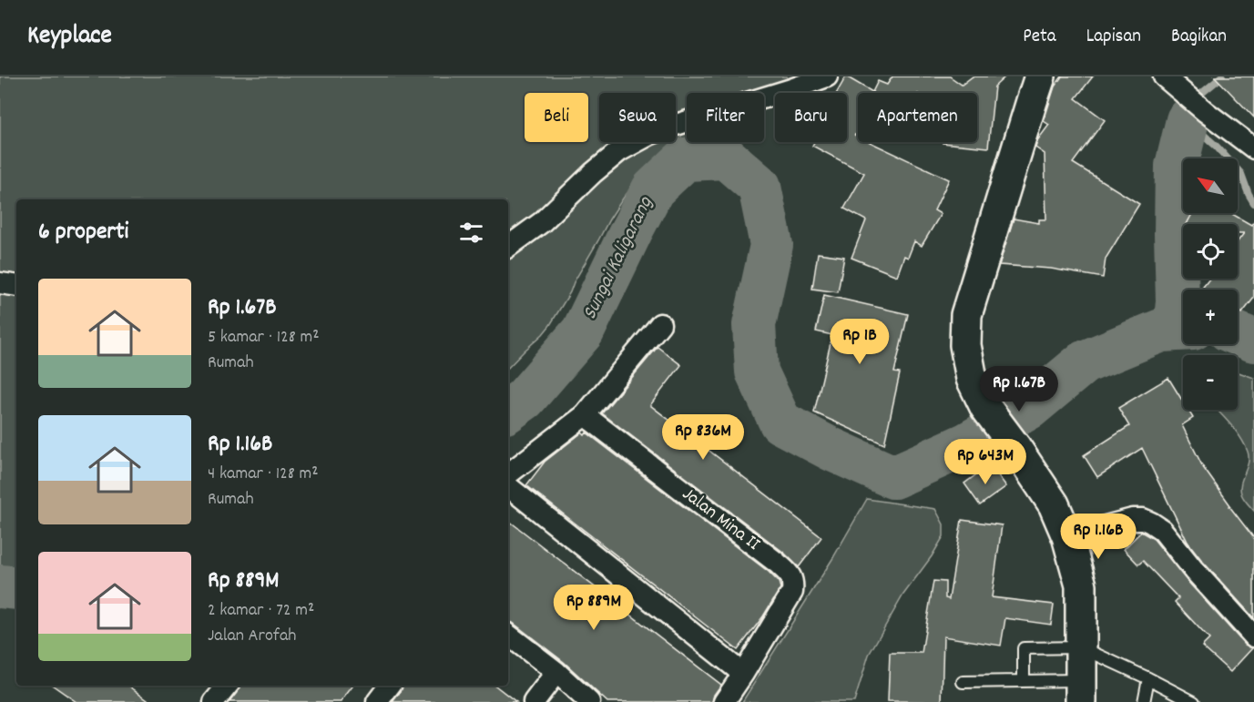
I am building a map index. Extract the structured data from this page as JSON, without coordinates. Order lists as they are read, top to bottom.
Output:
{
  "streets": {
    "street": ["Jalan Mina II"]
  },
  "water": ["Sungai Kaligarang"],
  "north": "top left",
  "page": {
    "header": "Keyplace",
    "nav": ["Peta", "Lapisan", "Bagikan"],
    "chip": [
      "Beli",
      "Sewa",
      "Filter",
      "Baru",
      "Apartemen"
    ],
    "map_buttons": ["+", "−"],
    "heading": "6 properti",
    "list": [
      {
        "name": "Rp 1.67B",
        "note": "5 kamar · 128 m² · Rumah"
      },
      {
        "name": "Rp 1.16B",
        "note": "4 kamar · 128 m² · Rumah"
      },
      {
        "name": "Rp 889M",
        "note": "2 kamar · 72 m² · Jalan Arofah"
      }
    ],
    "price": [
      "Rp 1B",
      "Rp 1.67B",
      "Rp 836M",
      "Rp 643M",
      "Rp 1.16B",
      "Rp 889M"
    ]
  }
}
